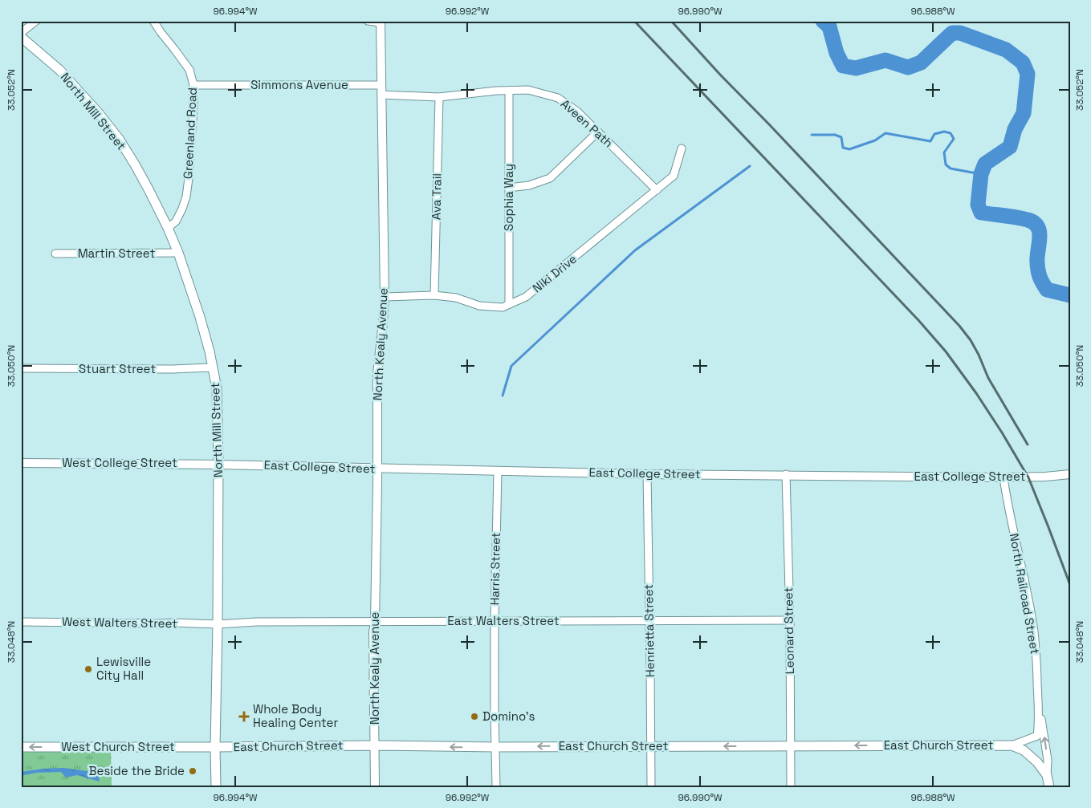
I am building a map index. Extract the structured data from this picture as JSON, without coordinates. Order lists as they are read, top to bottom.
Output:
{
  "streets": {
    "main road": [
      "North Mill Street",
      "North Railroad Street",
      "East Church Street",
      "West Church Street"
    ],
    "street": [
      "Simmons Avenue",
      "Aveen Path",
      "Greenland Road",
      "Ava Trail",
      "Sophia Way",
      "Martin Street",
      "Niki Drive",
      "North Kealy Avenue",
      "Stuart Street",
      "West College Street",
      "East College Street",
      "Harris Street",
      "East Walters Street",
      "West Walters Street",
      "Henrietta Street",
      "Leonard Street"
    ]
  },
  "crossings": [
    ["Simmons Avenue", "Greenland Road"],
    ["Simmons Avenue", "North Kealy Avenue"],
    ["North Mill Street", "Greenland Road"],
    ["North Mill Street", "Martin Street"],
    ["North Mill Street", "Stuart Street"],
    ["North Mill Street", "West College Street"],
    ["North Mill Street", "East College Street"],
    ["North Mill Street", "East Walters Street"],
    ["North Mill Street", "West Walters Street"],
    ["North Mill Street", "East Church Street"],
    ["North Mill Street", "West Church Street"],
    ["Aveen Path", "Ava Trail"],
    ["Aveen Path", "Sophia Way"],
    ["Aveen Path", "Niki Drive"],
    ["Aveen Path", "North Kealy Avenue"],
    ["Ava Trail", "Niki Drive"],
    ["Sophia Way", "Niki Drive"],
    ["Niki Drive", "North Kealy Avenue"],
    ["North Kealy Avenue", "East College Street"],
    ["North Kealy Avenue", "East Walters Street"],
    ["North Kealy Avenue", "East Church Street"],
    ["West College Street", "East College Street"],
    ["East College Street", "Harris Street"],
    ["East College Street", "North Railroad Street"],
    ["East College Street", "Henrietta Street"],
    ["East College Street", "Leonard Street"],
    ["Harris Street", "East Walters Street"],
    ["Harris Street", "East Church Street"],
    ["North Railroad Street", "East Church Street"],
    ["East Walters Street", "West Walters Street"],
    ["East Walters Street", "Henrietta Street"],
    ["East Walters Street", "Leonard Street"],
    ["Henrietta Street", "East Church Street"],
    ["Leonard Street", "East Church Street"],
    ["East Church Street", "West Church Street"]
  ],
  "one_way": ["East Church Street", "West Church Street"],
  "places": {
    "other": ["Lewisville City Hall", "Domino's", "Beside the Bride"],
    "health": ["Whole Body Healing Center"]
  },
  "coordinates": [
    "96.994°W",
    "96.992°W",
    "96.990°W",
    "96.988°W",
    "33.052°N",
    "33.050°N",
    "33.048°N"
  ]
}
